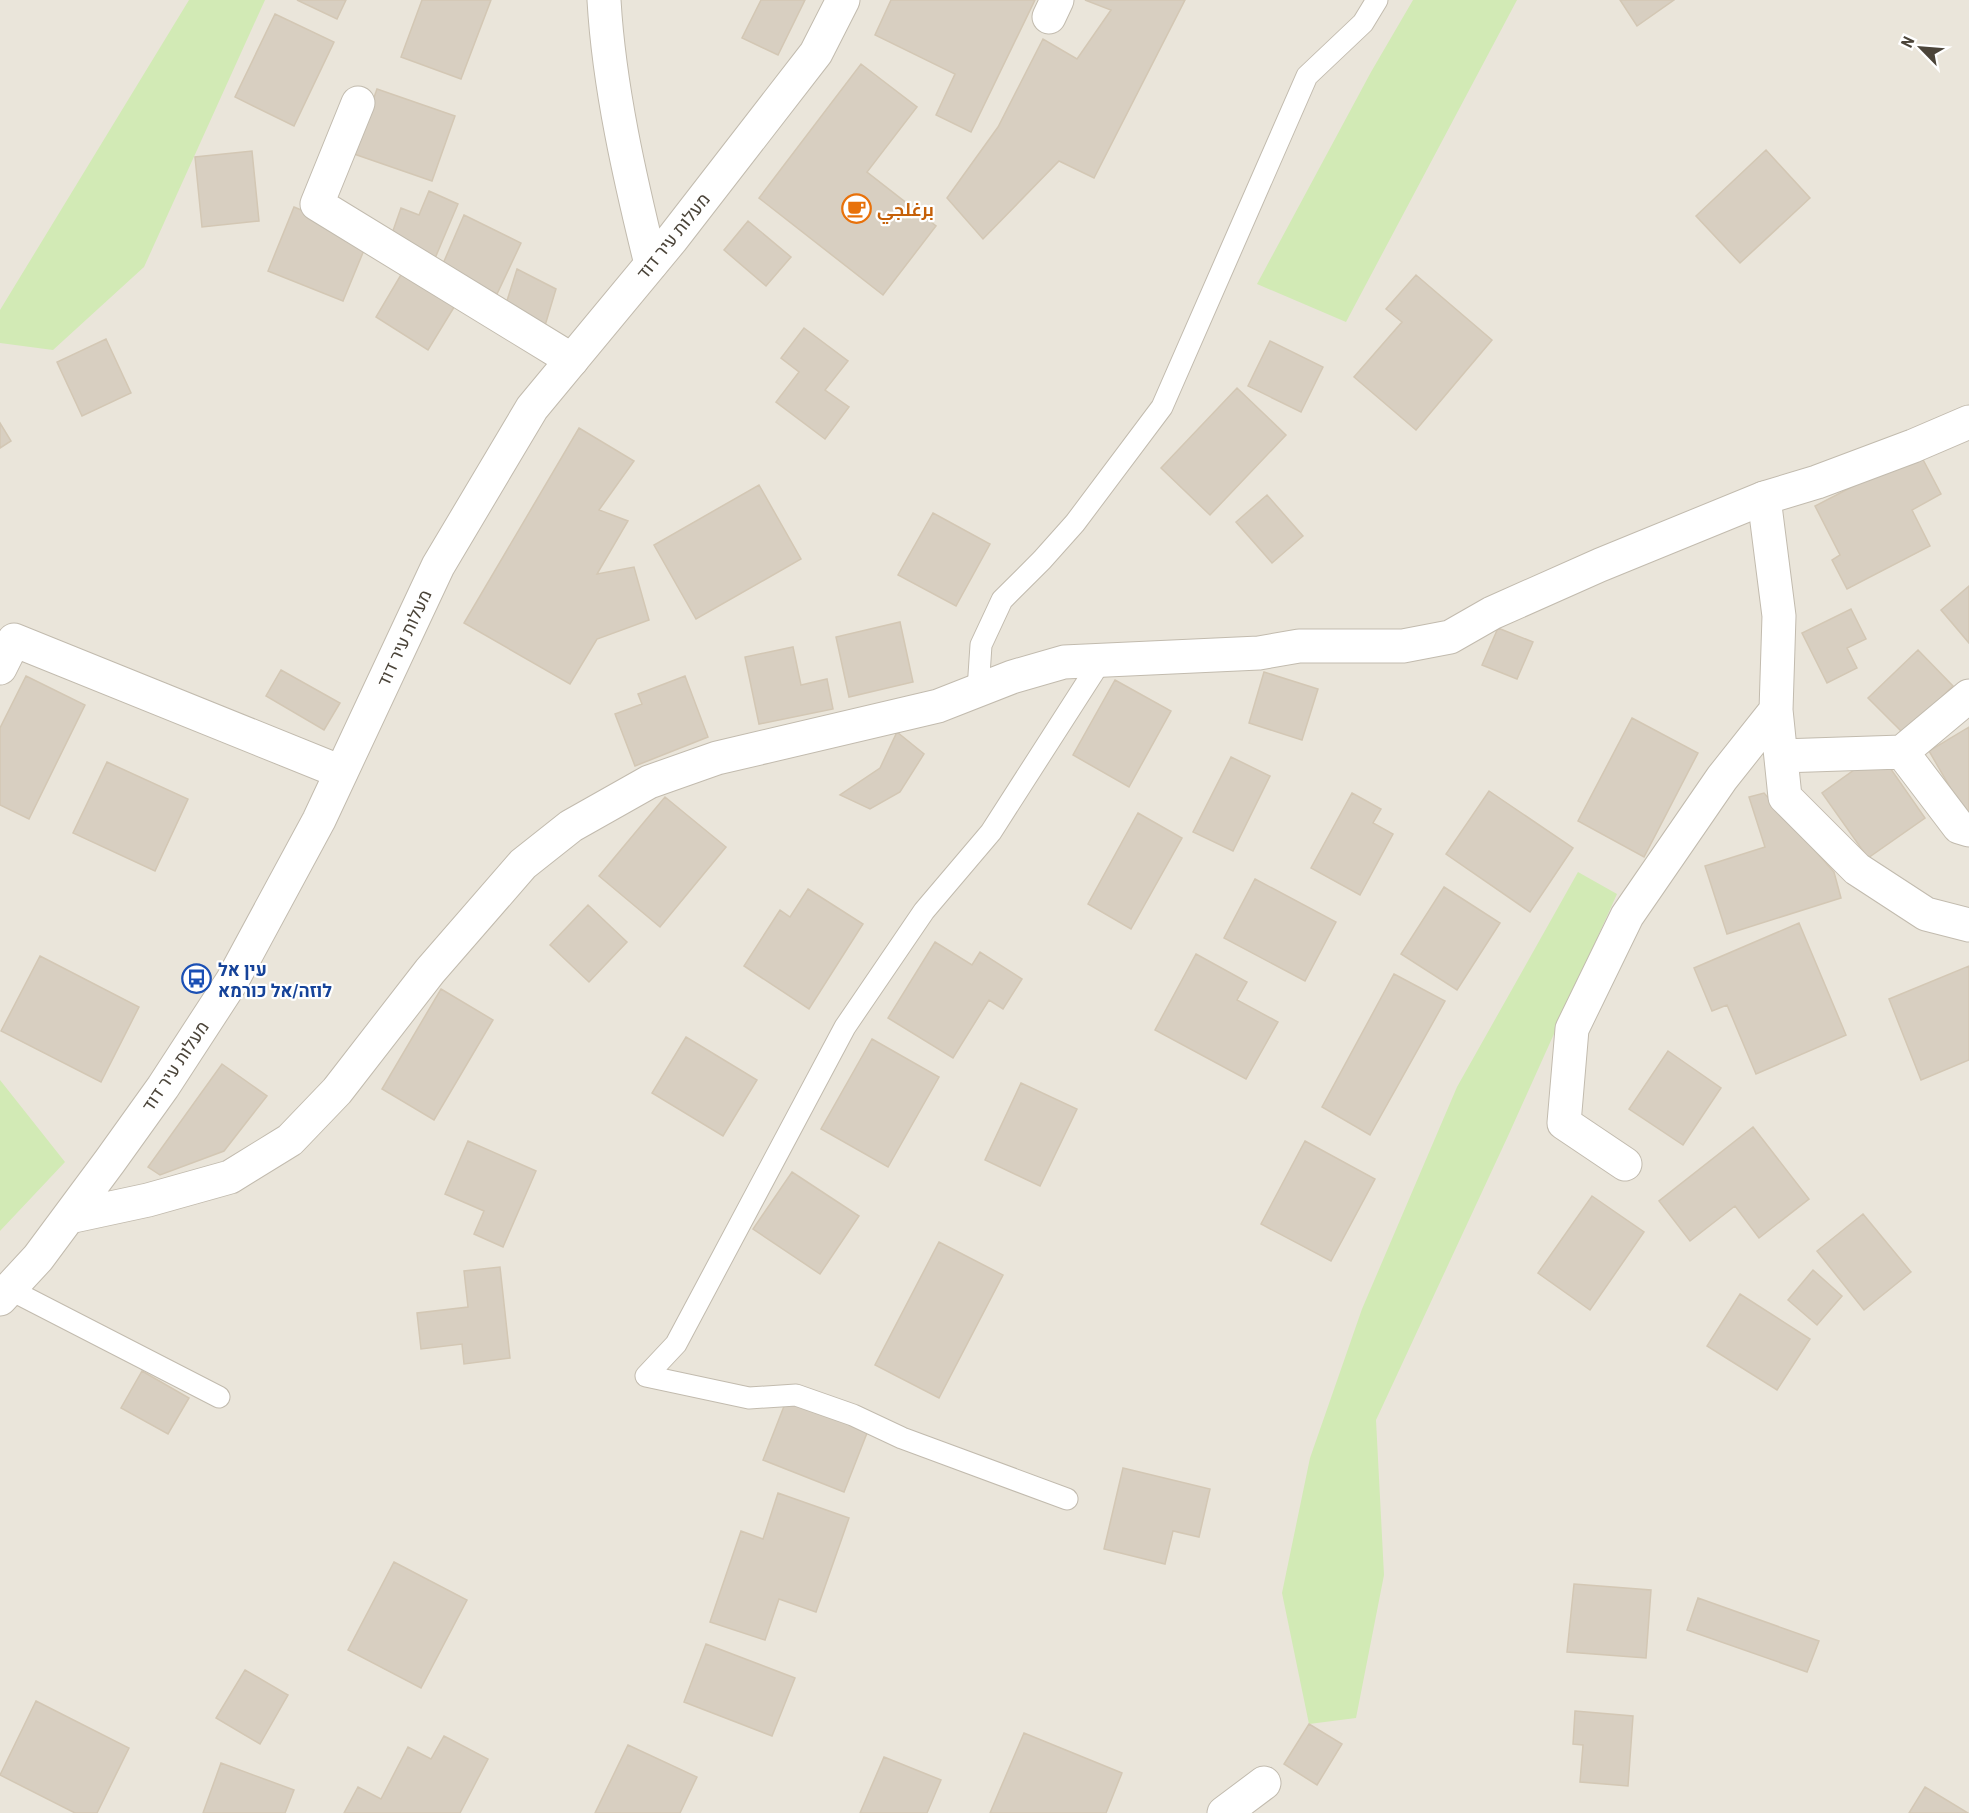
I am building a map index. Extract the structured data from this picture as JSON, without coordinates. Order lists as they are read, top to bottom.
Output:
{
  "streets": {
    "street": ["מעלות עיר דוד"]
  },
  "places": {
    "cafe": ["برغلجي"],
    "bus stop": ["עין אל לוזה/אל כורמא"]
  },
  "north": "top left"
}
